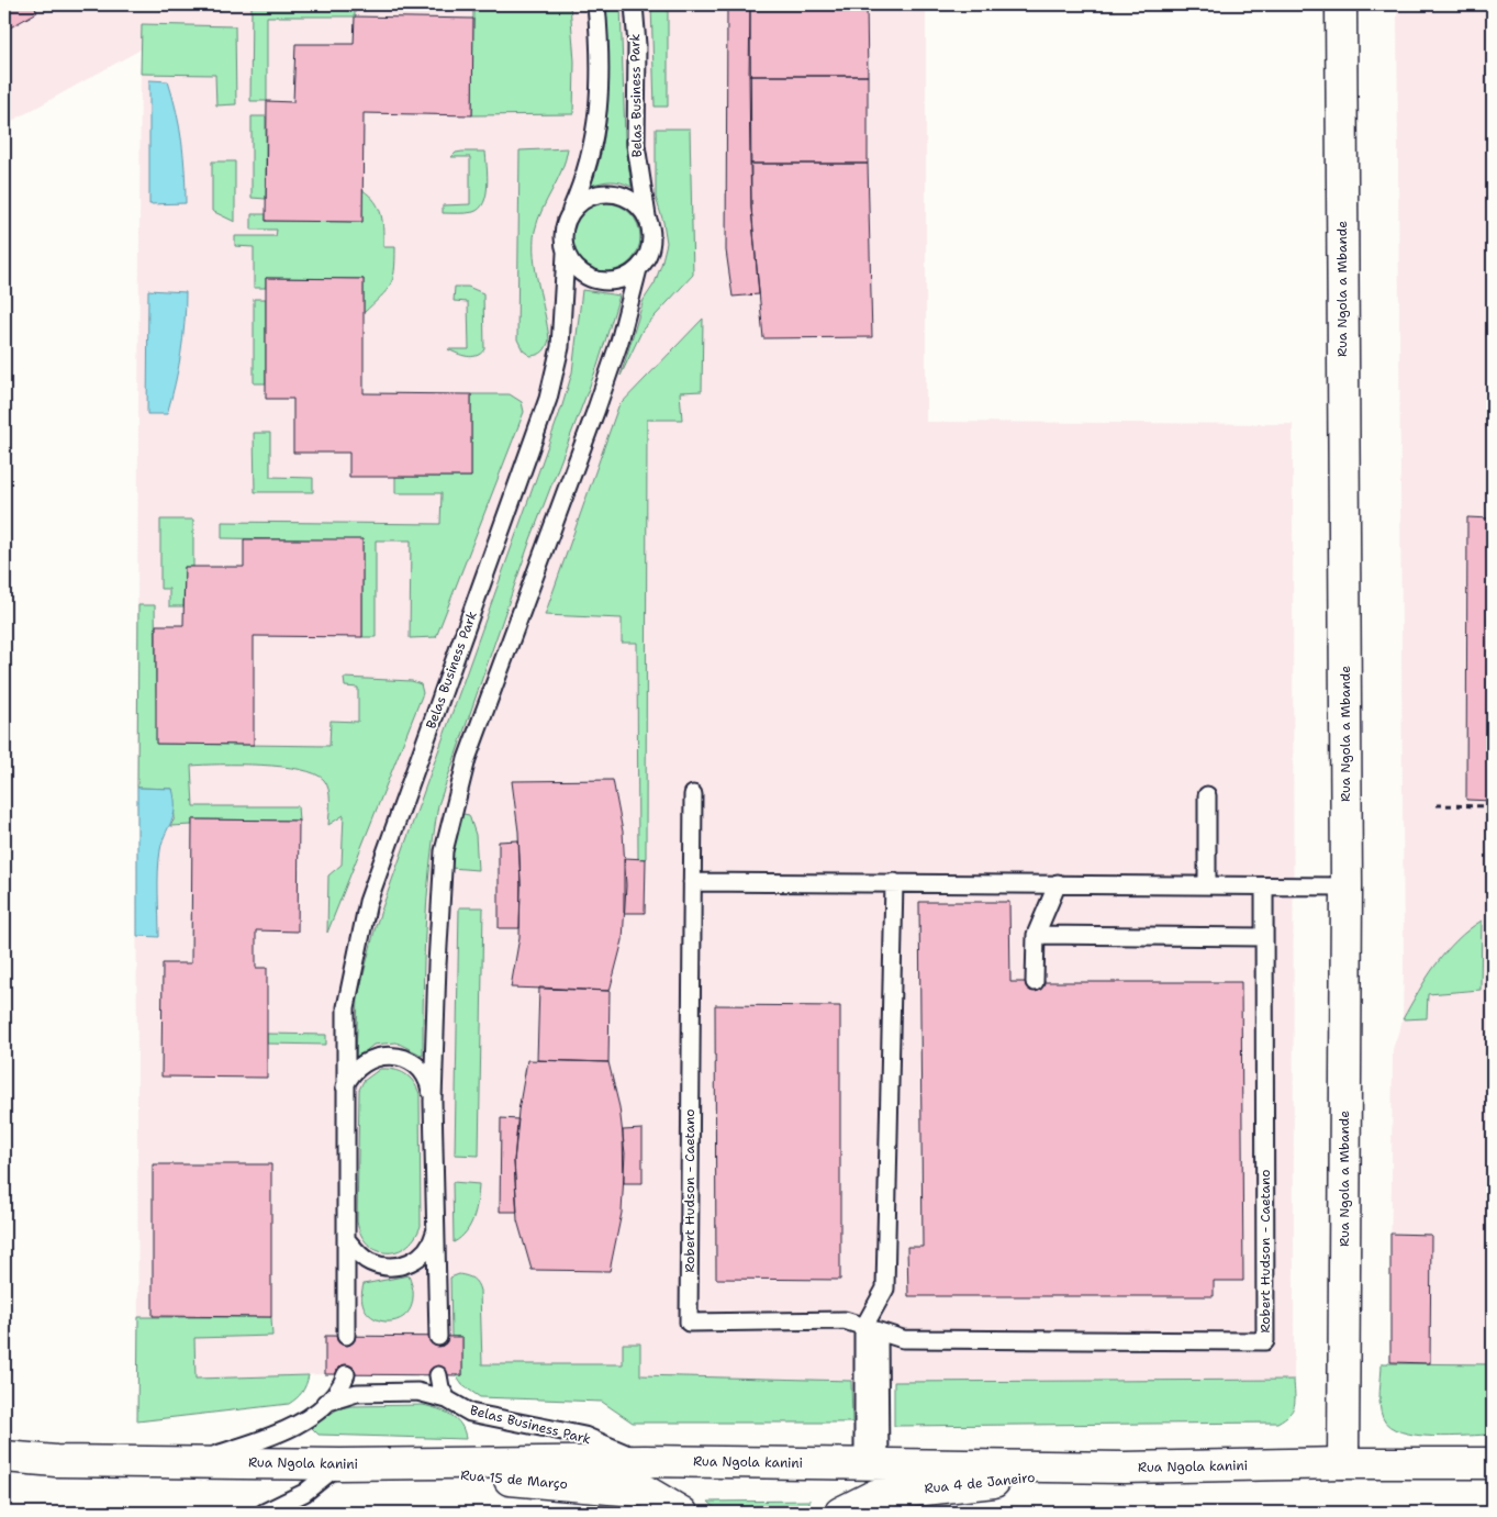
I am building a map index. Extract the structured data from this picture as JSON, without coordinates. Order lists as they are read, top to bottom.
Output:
{
  "streets": {
    "street": [
      "Rua Ngola a Mbande",
      "Rua Ngola kanini",
      "Rua 15 de Março",
      "Rua 4 de Janeiro"
    ],
    "lane": ["Belas Business Park", "Robert Hudson - Caetano"]
  },
  "crossings": [
    ["Belas Business Park", "Rua Ngola kanini"],
    ["Rua Ngola a Mbande", "Rua Ngola kanini"],
    ["Rua Ngola kanini", "Rua 15 de Março"],
    ["Rua Ngola kanini", "Rua 4 de Janeiro"]
  ]
}
